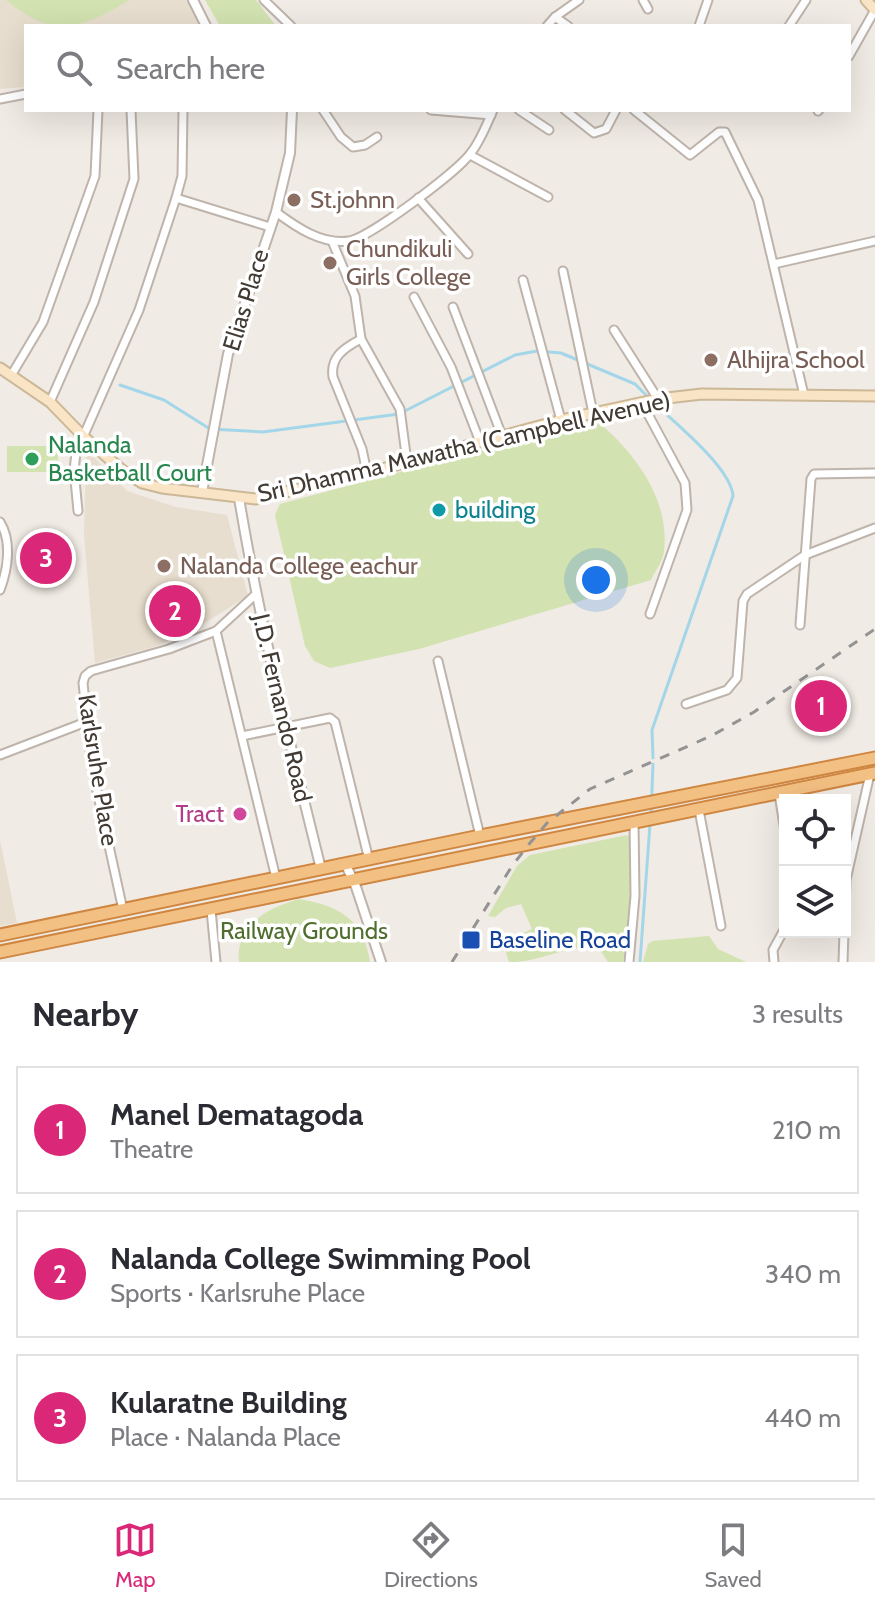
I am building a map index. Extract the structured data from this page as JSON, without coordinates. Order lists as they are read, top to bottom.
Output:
{
  "streets": {
    "main road": ["Sri Dhamma Mawatha (Campbell Avenue)"],
    "street": ["Elias Place", "J.D. Fernando Road", "Karlsruhe Place"]
  },
  "crossings": [
    ["Elias Place", "Sri Dhamma Mawatha (Campbell Avenue)"],
    ["Sri Dhamma Mawatha (Campbell Avenue)", "J.D. Fernando Road"],
    ["J.D. Fernando Road", "Karlsruhe Place"]
  ],
  "parks": ["Railway Grounds"],
  "places": {
    "other": [
      "St.johnn",
      "Chundikuli Girls College",
      "Alhijra School",
      "Nalanda Basketball Court",
      "building",
      "Nalanda College eachur",
      "Tract"
    ],
    "transit": ["Baseline Road"]
  },
  "page": {
    "search": "Search here",
    "pins": ["3", "2", "1"],
    "heading": ["Nearby", "3 results"],
    "list": [
      {
        "mark": "1",
        "name": "Manel Dematagoda",
        "note": "Theatre",
        "value": "210 m"
      },
      {
        "mark": "2",
        "name": "Nalanda College Swimming Pool",
        "note": "Sports · Karlsruhe Place",
        "value": "340 m"
      },
      {
        "mark": "3",
        "name": "Kularatne Building",
        "note": "Place · Nalanda Place",
        "value": "440 m"
      }
    ],
    "nav": ["Map", "Directions", "Saved"]
  }
}
